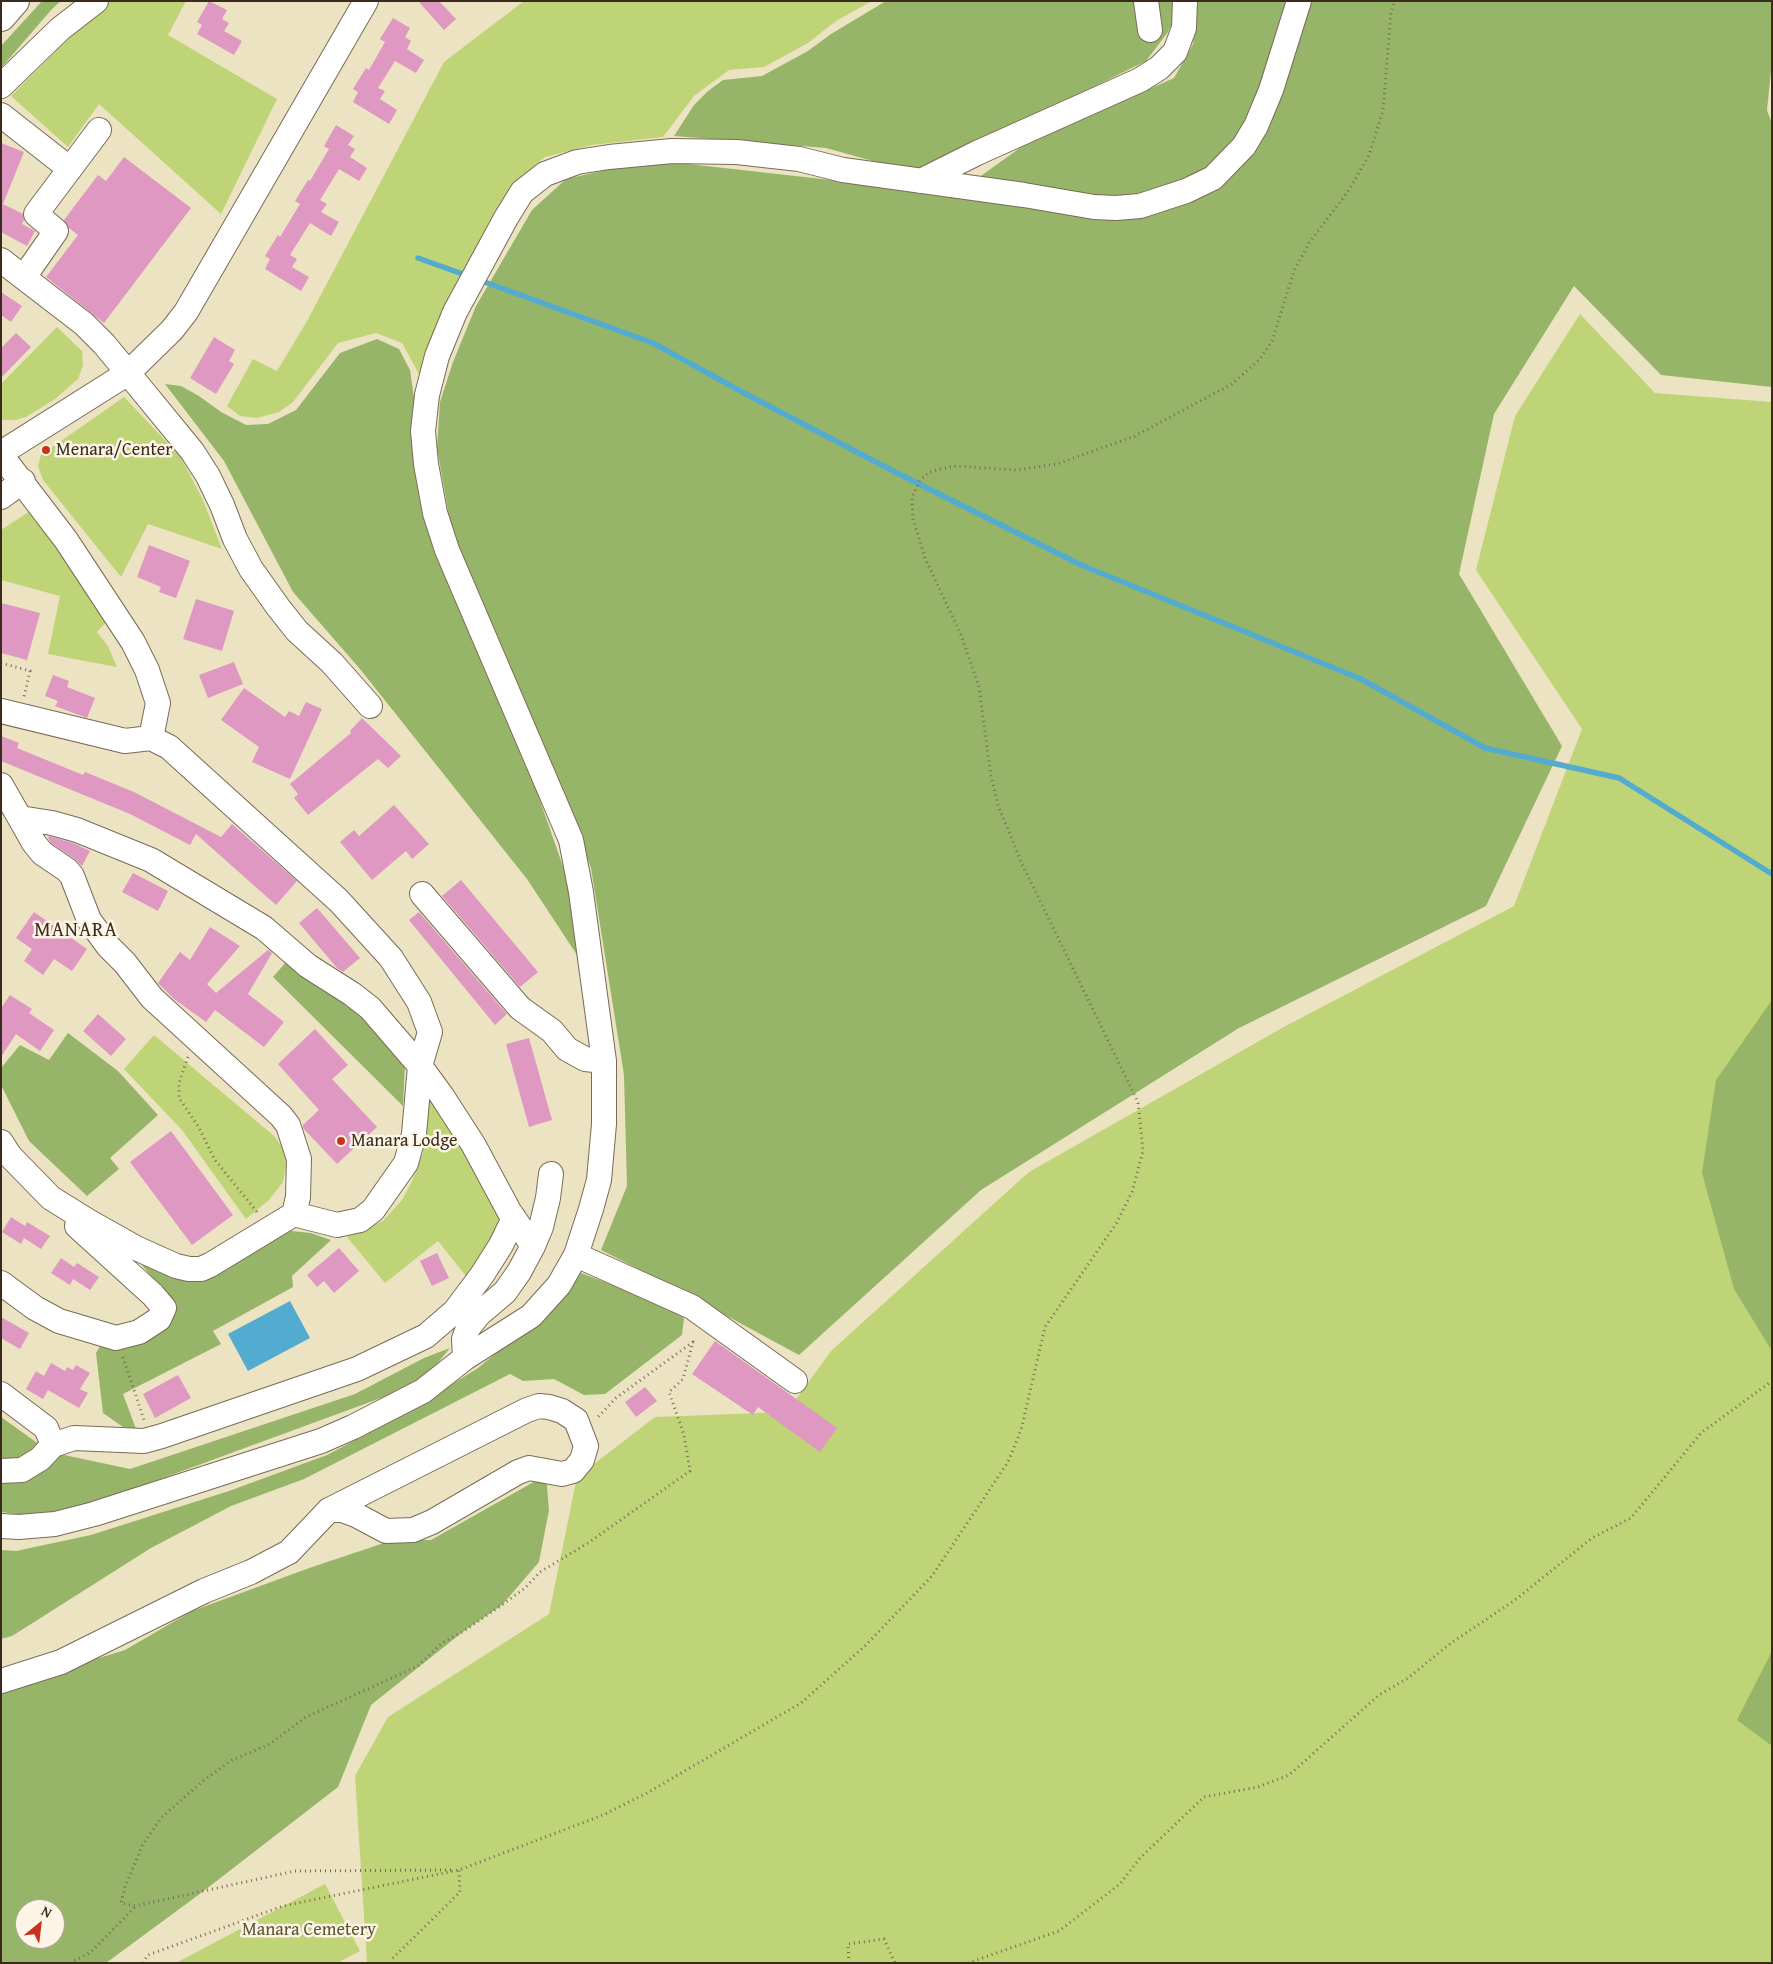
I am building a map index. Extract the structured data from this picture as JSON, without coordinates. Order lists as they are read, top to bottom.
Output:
{
  "districts": ["MANARA"],
  "parks": ["Manara Cemetery"],
  "places": ["Menara/Center", "Manara Lodge"],
  "north": "top right"
}
